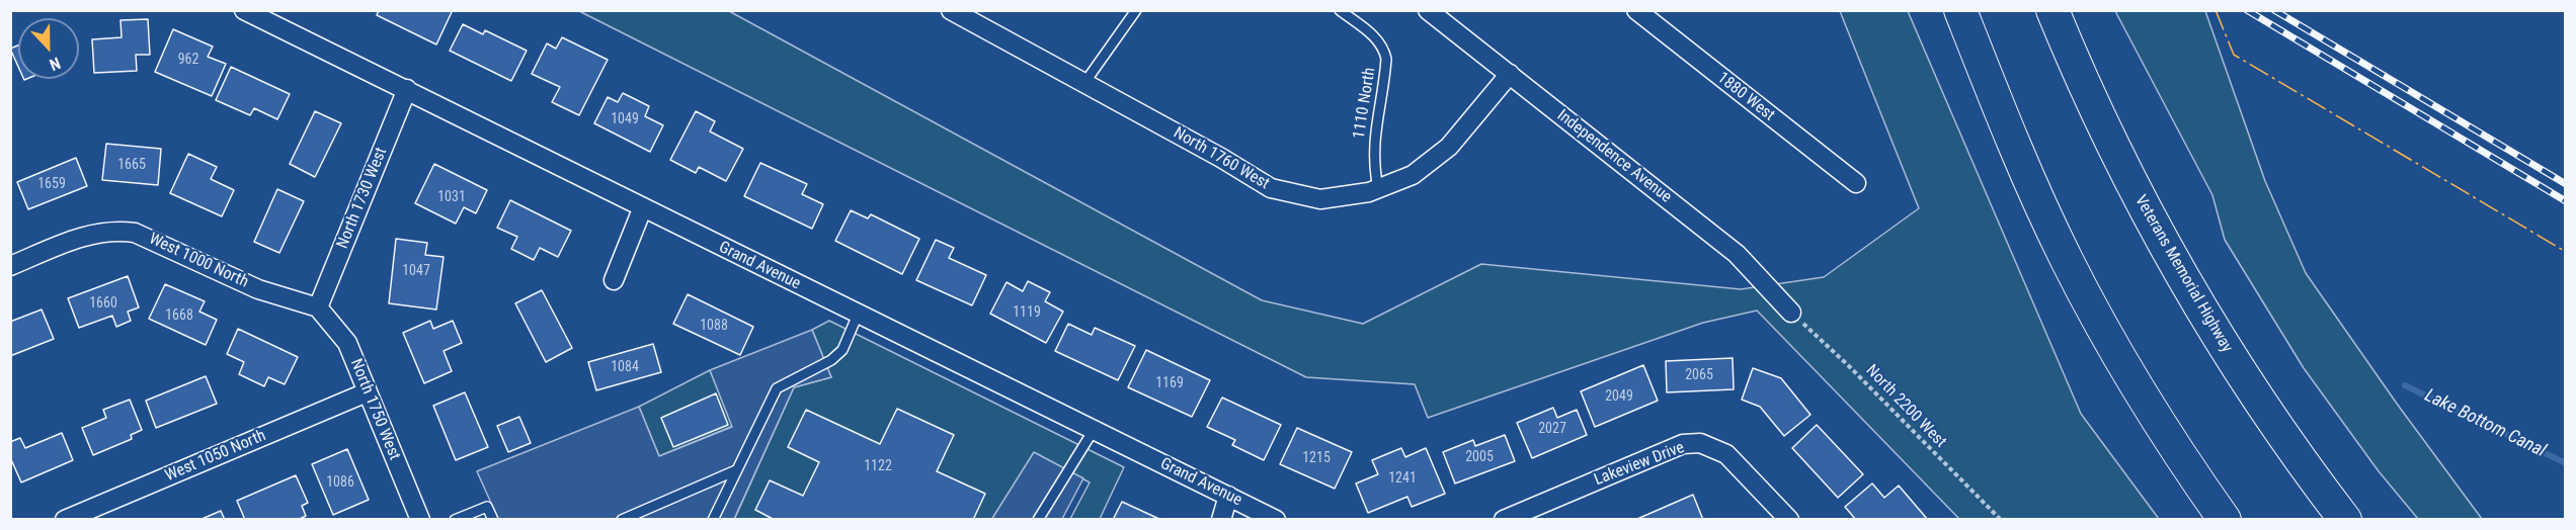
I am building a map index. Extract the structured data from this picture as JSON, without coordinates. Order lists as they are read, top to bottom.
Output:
{
  "streets": {
    "highway": ["Veterans Memorial Highway"],
    "street": [
      "1880 West",
      "Independence Avenue",
      "North 1760 West",
      "North 1730 West",
      "West 1000 North",
      "Grand Avenue",
      "North 1750 West",
      "West 1050 North",
      "Lakeview Drive"
    ],
    "lane": ["1110 North"],
    "path": ["North 2200 West"]
  },
  "crossings": [
    ["1110 North", "North 1760 West"],
    ["Independence Avenue", "North 1760 West"],
    ["Independence Avenue", "North 2200 West"],
    ["North 1730 West", "West 1000 North"],
    ["North 1730 West", "Grand Avenue"],
    ["North 1730 West", "North 1750 West"],
    ["West 1000 North", "North 1750 West"],
    ["North 1750 West", "West 1050 North"]
  ],
  "water": ["Lake Bottom Canal"],
  "house_numbers": [
    "962",
    "1049",
    "1665",
    "1659",
    "1031",
    "1047",
    "1660",
    "1119",
    "1668",
    "1088",
    "1084",
    "2065",
    "1169",
    "2049",
    "2027",
    "2005",
    "1215",
    "1122",
    "1241",
    "1086"
  ],
  "north": "bottom"
}
